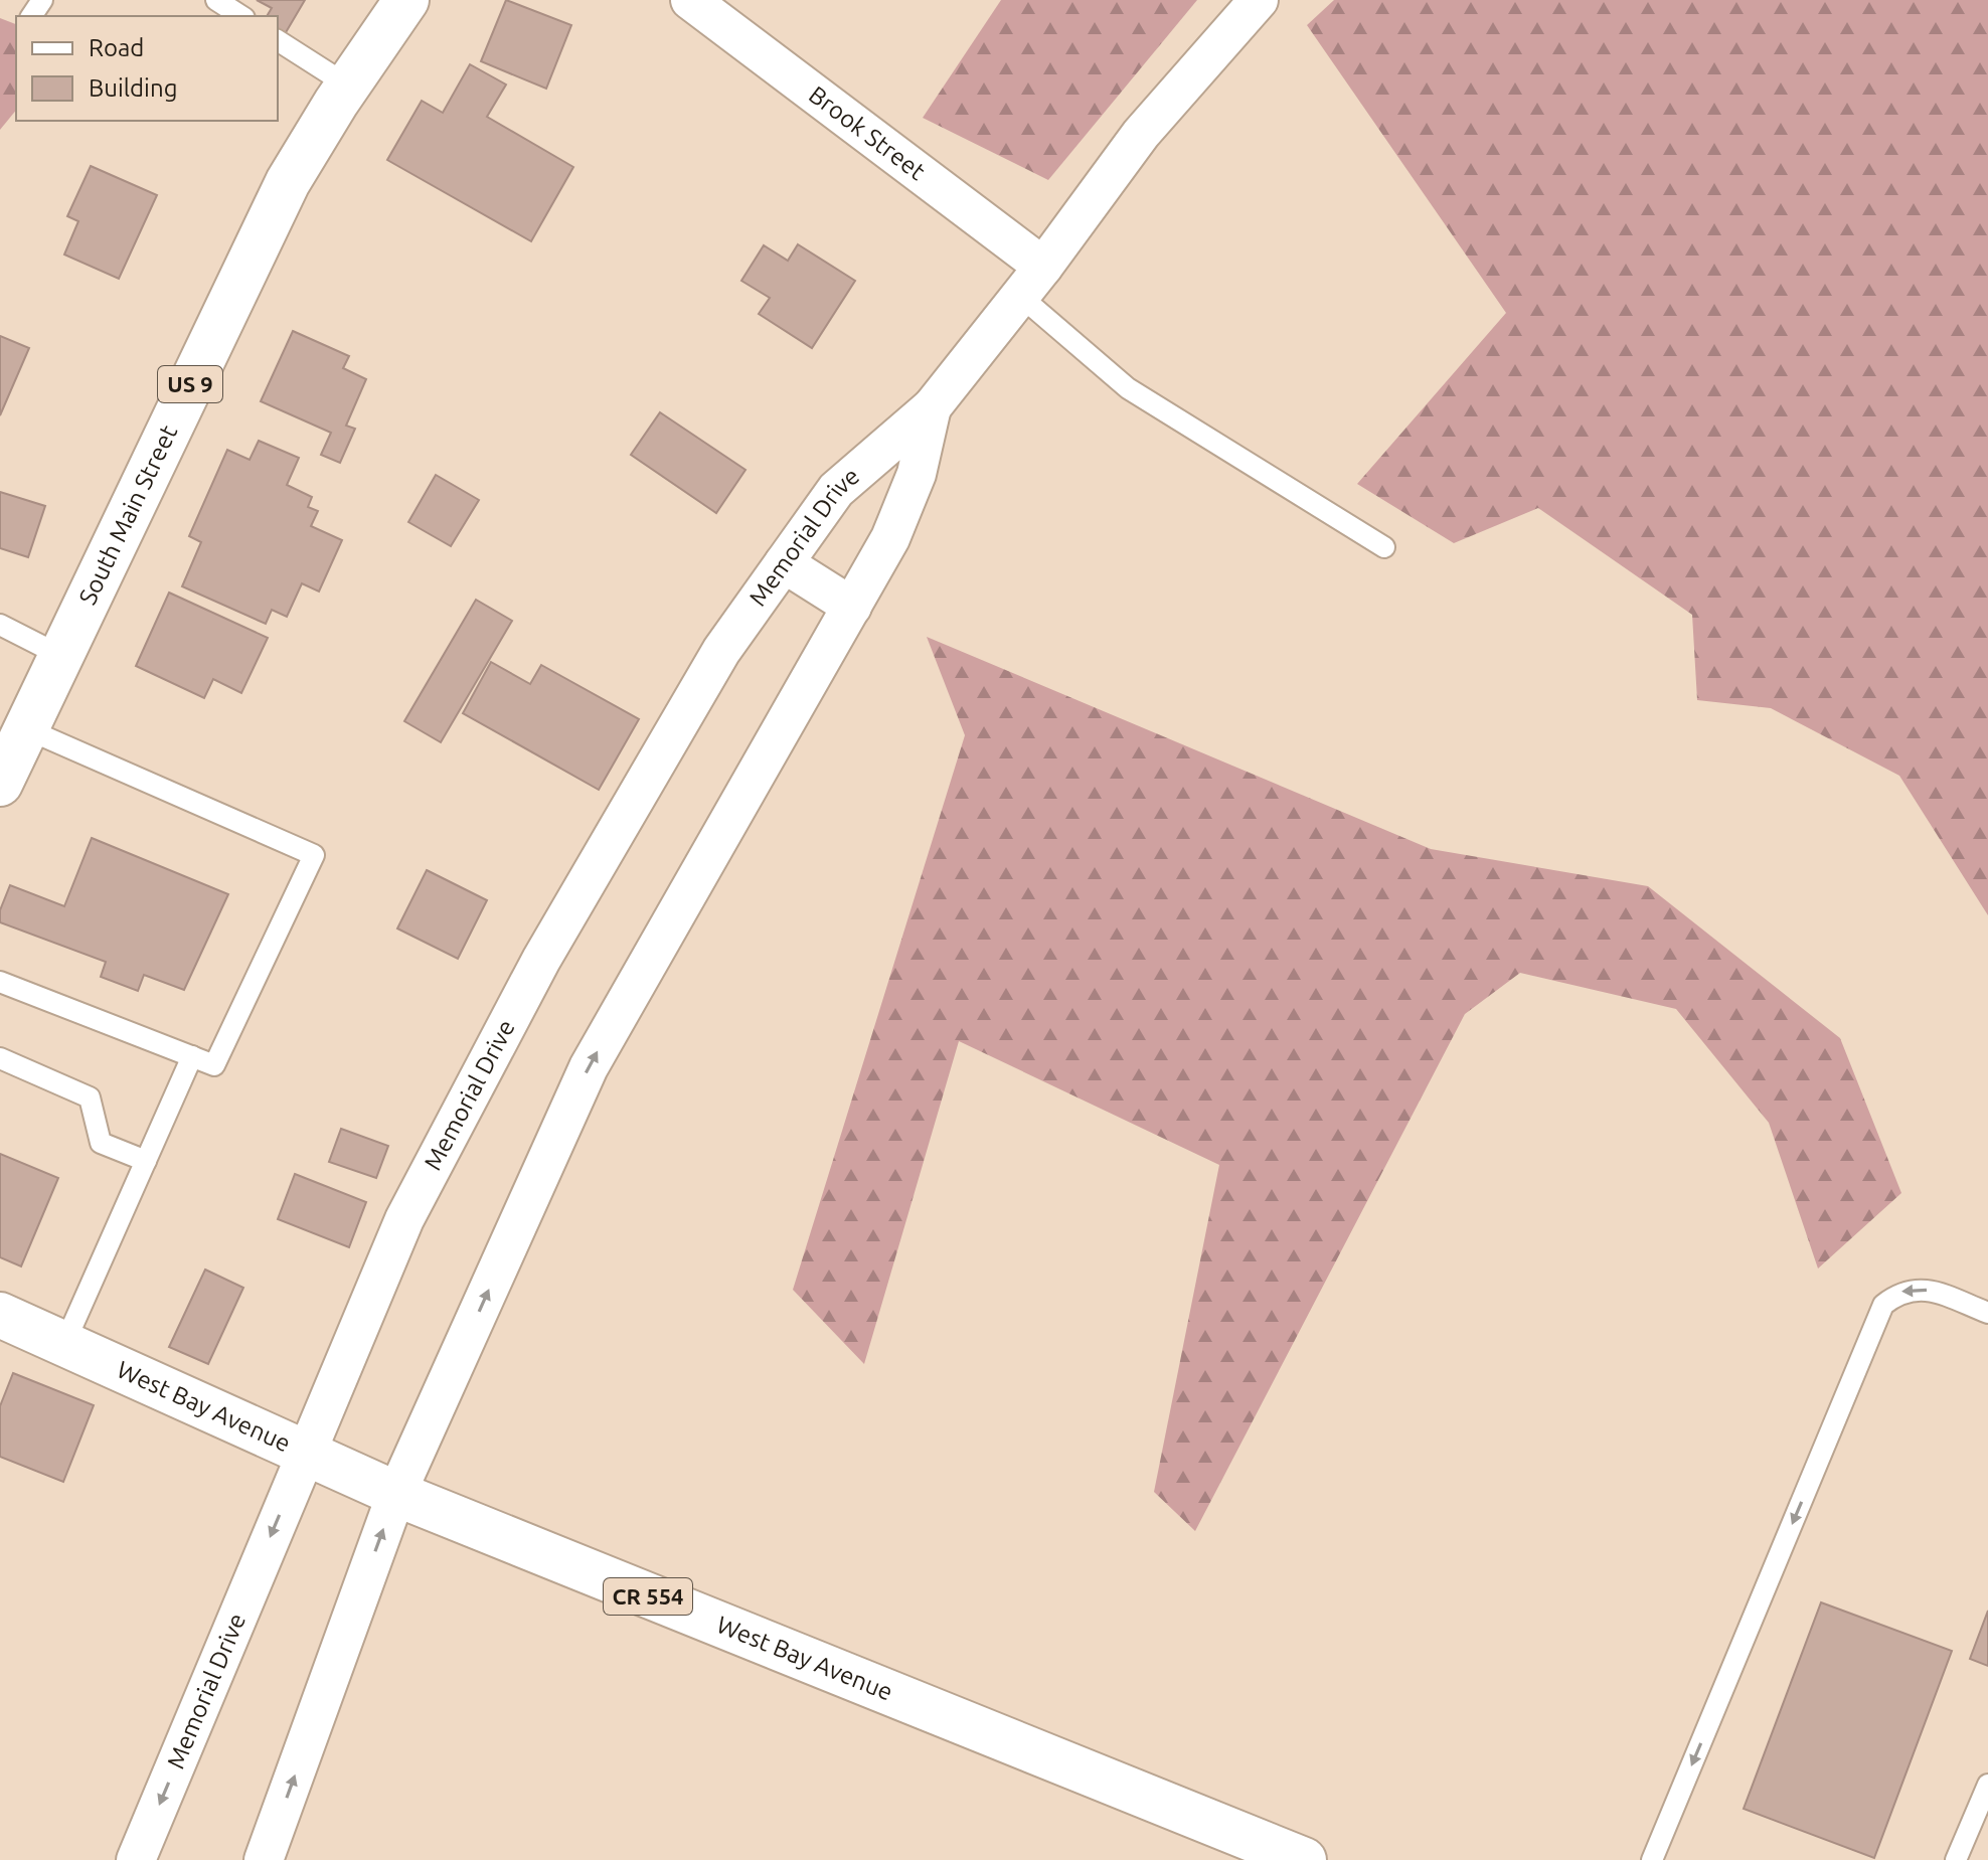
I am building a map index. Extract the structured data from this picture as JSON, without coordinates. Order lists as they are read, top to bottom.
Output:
{
  "streets": {
    "main road": [
      "US 9",
      "South Main Street",
      "West Bay Avenue",
      "CR 554"
    ],
    "street": ["Brook Street", "Memorial Drive"]
  },
  "crossings": [
    ["Brook Street", "Memorial Drive"],
    ["Memorial Drive", "West Bay Avenue"]
  ],
  "legend": ["Road", "Building"]
}
